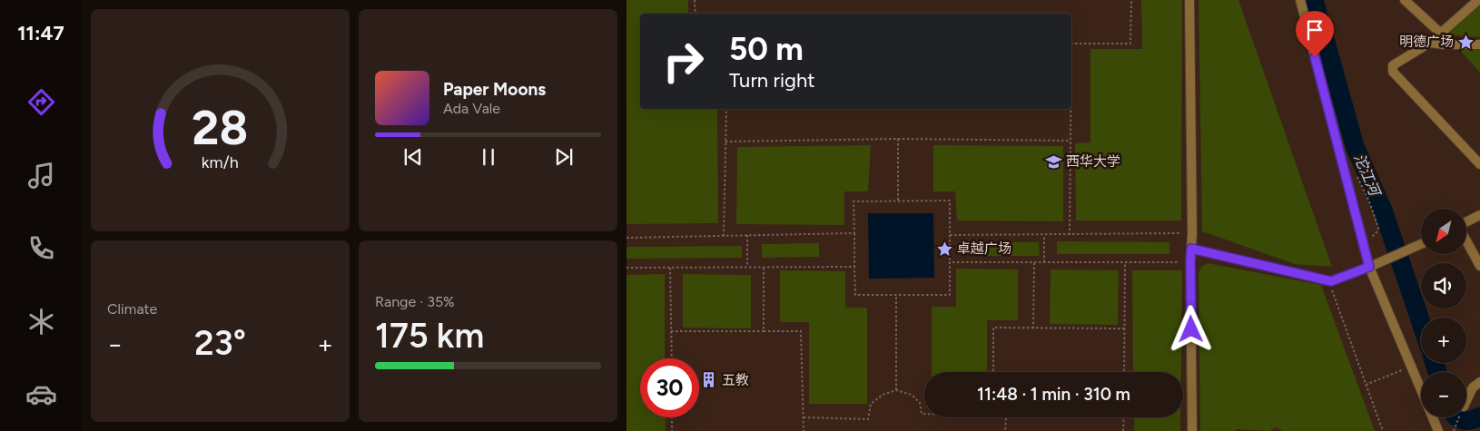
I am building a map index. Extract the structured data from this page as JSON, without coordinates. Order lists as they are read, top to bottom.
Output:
{
  "water": ["沱江河"],
  "places": {
    "place": ["明德广场", "卓越广场"],
    "school or university": ["西华大学"],
    "building": ["五教"]
  },
  "north": "bottom left",
  "page": {
    "tabs": "11:47",
    "turn": ["50 m", "Turn right"],
    "song": ["Paper Moons", "Ada Vale"],
    "map_buttons": ["+", "−"],
    "tile": [
      "Climate",
      ["Range · 35%", "175 km"]
    ],
    "heat": ["−", "23°", "+"],
    "limit": "30",
    "trip": "11:48 · 1 min · 310 m",
    "gauge": ["28", "km/h"]
  }
}
